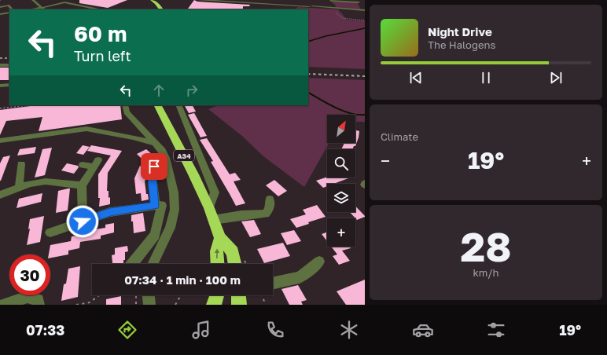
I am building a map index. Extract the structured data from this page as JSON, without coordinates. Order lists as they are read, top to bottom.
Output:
{
  "streets": {
    "highway": ["A34"]
  },
  "north": "top right",
  "page": {
    "turn": ["60 m", "Turn left"],
    "song": ["Night Drive", "The Halogens"],
    "tile": [
      "Climate",
      ["28", "km/h"]
    ],
    "map_buttons": "+",
    "heat": ["−", "19°", "+"],
    "limit": "30",
    "trip": "07:34 · 1 min · 100 m",
    "tabs": ["07:33", "19°"]
  }
}
